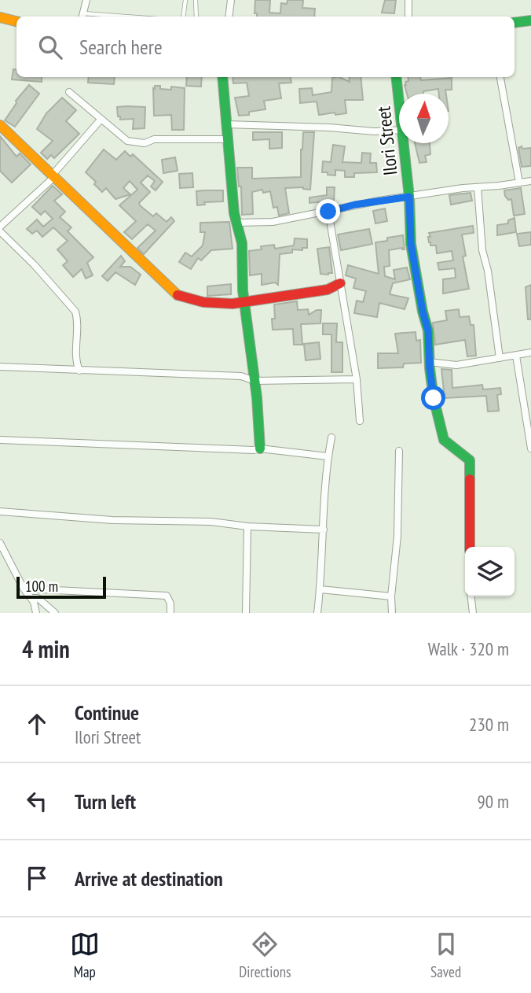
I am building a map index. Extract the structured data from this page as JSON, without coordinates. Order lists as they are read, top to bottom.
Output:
{
  "streets": {
    "street": ["Ilori Street"]
  },
  "scale_bar": "100 m",
  "north": "top",
  "page": {
    "search": "Search here",
    "scale": "100 m",
    "heading": ["4 min", "Walk · 320 m"],
    "list": [
      ["Continue", "Ilori Street", "230 m"],
      ["Turn left", "90 m"],
      "Arrive at destination"
    ],
    "nav": ["Map", "Directions", "Saved"]
  }
}
